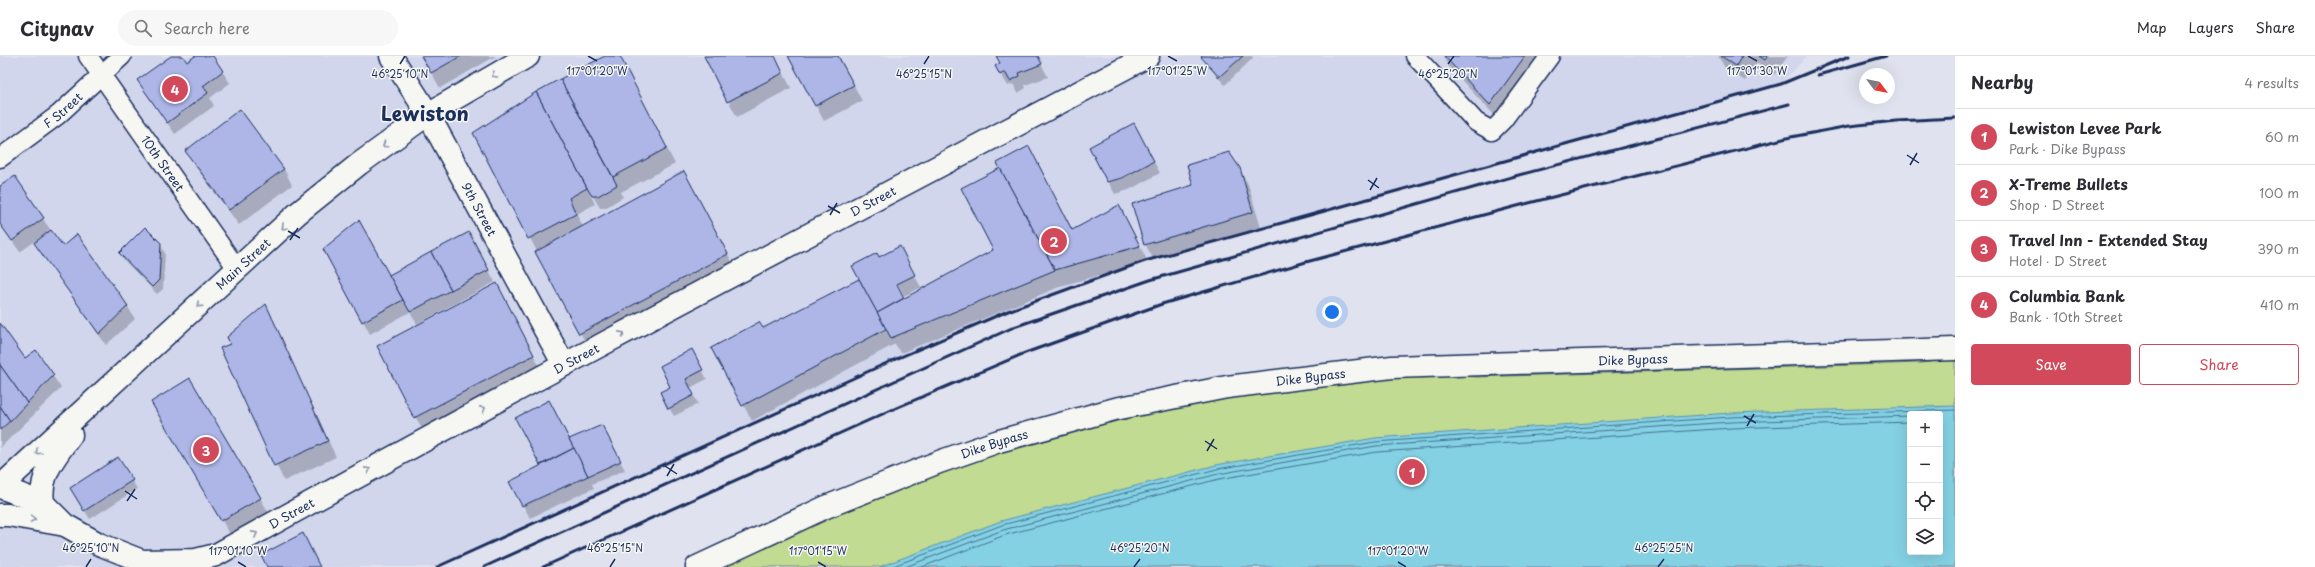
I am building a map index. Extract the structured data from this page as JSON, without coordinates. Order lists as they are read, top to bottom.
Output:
{
  "streets": {
    "main road": [
      "D Street",
      "9th Street",
      "Main Street",
      "Dike Bypass"
    ],
    "street": ["F Street", "10th Street"]
  },
  "crossings": [
    ["F Street", "10th Street"],
    ["10th Street", "Main Street"],
    ["D Street", "9th Street"],
    ["D Street", "Main Street"],
    ["9th Street", "Main Street"]
  ],
  "one_way": ["D Street", "Main Street"],
  "districts": ["Lewiston"],
  "north": "bottom right",
  "page": {
    "header": "Citynav",
    "search": "Search here",
    "nav": ["Map", "Layers", "Share"],
    "heading": ["Nearby", "4 results"],
    "pins": [
      "4",
      "2",
      "3",
      "1"
    ],
    "list": [
      {
        "mark": "1",
        "name": "Lewiston Levee Park",
        "note": "Park · Dike Bypass",
        "value": "60 m"
      },
      {
        "mark": "2",
        "name": "X-Treme Bullets",
        "note": "Shop · D Street",
        "value": "100 m"
      },
      {
        "mark": "3",
        "name": "Travel Inn - Extended Stay",
        "note": "Hotel · D Street",
        "value": "390 m"
      },
      {
        "mark": "4",
        "name": "Columbia Bank",
        "note": "Bank · 10th Street",
        "value": "410 m"
      }
    ],
    "buttons": ["Save", "Share"],
    "map_buttons": ["+", "−"]
  },
  "coordinates": [
    "117°01'30\"W",
    "117°01'20\"W",
    "117°01'25\"W",
    "46°25'10\"N",
    "46°25'15\"N",
    "46°25'20\"N",
    "46°25'25\"N",
    "117°01'10\"W",
    "117°01'15\"W"
  ]
}
